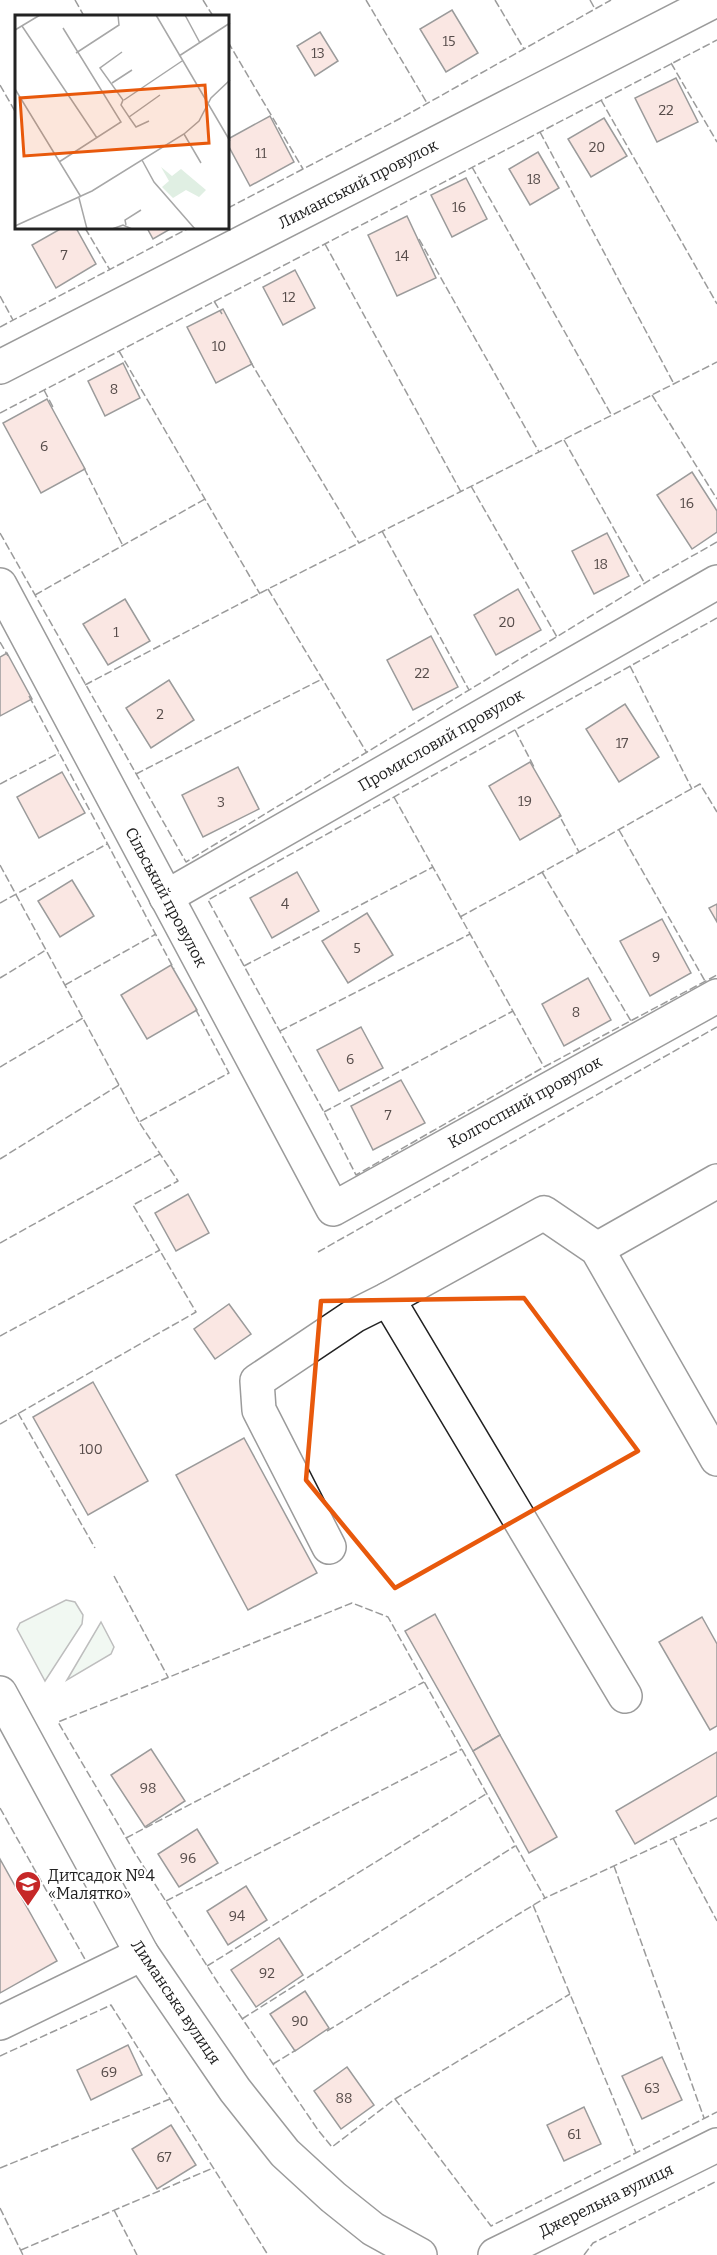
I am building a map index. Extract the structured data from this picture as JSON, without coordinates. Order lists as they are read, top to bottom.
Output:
{
  "streets": {
    "street": [
      "Лиманський провулок",
      "Промисловий провулок",
      "Сільський провулок",
      "Колгоспний провулок",
      "Лиманська вулиця",
      "Джерельна вулиця"
    ]
  },
  "crossings": [
    ["Промисловий провулок", "Сільський провулок"],
    ["Сільський провулок", "Колгоспний провулок"]
  ],
  "places": {
    "school or university": ["Дитсадок №4 «Малятко»"]
  },
  "house_numbers": [
    "15",
    "13",
    "22",
    "20",
    "11",
    "18",
    "16",
    "7",
    "14",
    "12",
    "10",
    "8",
    "6",
    "16",
    "18",
    "20",
    "1",
    "22",
    "2",
    "17",
    "19",
    "3",
    "4",
    "5",
    "9",
    "8",
    "6",
    "7",
    "100",
    "98",
    "96",
    "94",
    "92",
    "90",
    "69",
    "63",
    "88",
    "61",
    "67"
  ]
}
